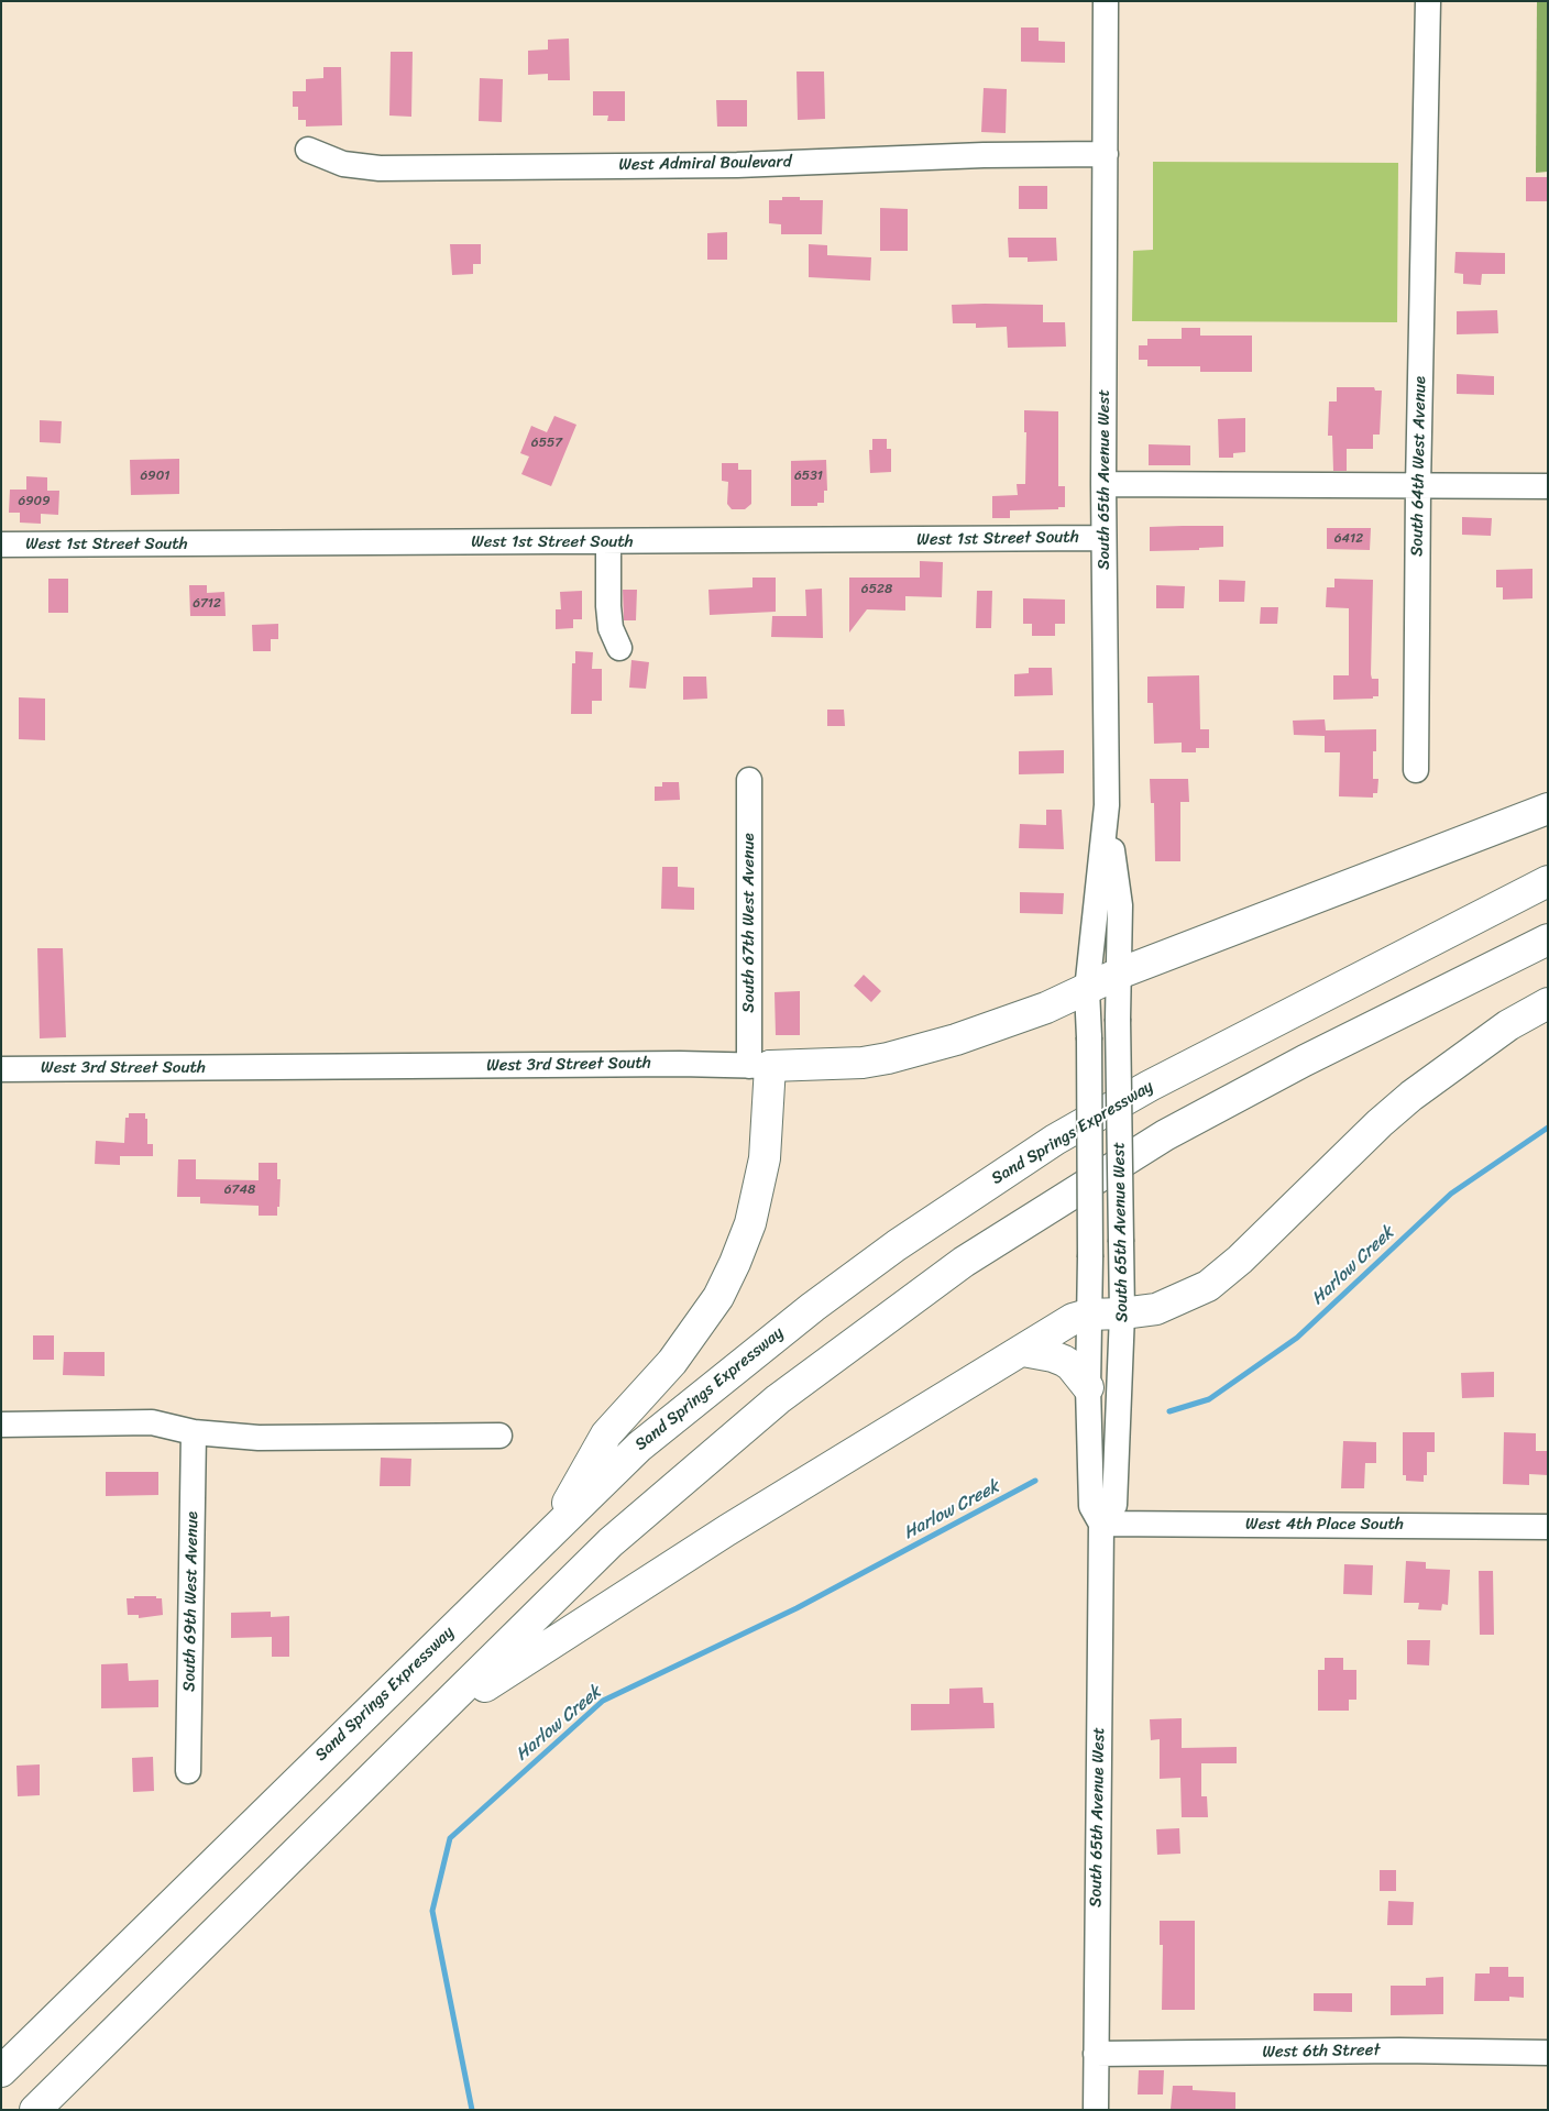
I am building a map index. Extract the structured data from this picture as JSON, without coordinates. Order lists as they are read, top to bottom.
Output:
{
  "streets": {
    "main road": ["West 3rd Street South", "Sand Springs Expressway"],
    "street": [
      "West Admiral Boulevard",
      "South 64th West Avenue",
      "South 65th Avenue West",
      "West 1st Street South",
      "South 67th West Avenue",
      "West 4th Place South",
      "South 69th West Avenue",
      "West 6th Street"
    ]
  },
  "crossings": [
    ["West Admiral Boulevard", "South 65th Avenue West"],
    ["South 65th Avenue West", "West 1st Street South"],
    ["South 65th Avenue West", "West 3rd Street South"],
    ["South 65th Avenue West", "West 4th Place South"],
    ["South 65th Avenue West", "West 6th Street"],
    ["South 67th West Avenue", "West 3rd Street South"]
  ],
  "water": ["Harlow Creek"],
  "house_numbers": [
    "6557",
    "6901",
    "6531",
    "6909",
    "6412",
    "6528",
    "6712",
    "6748"
  ]
}
